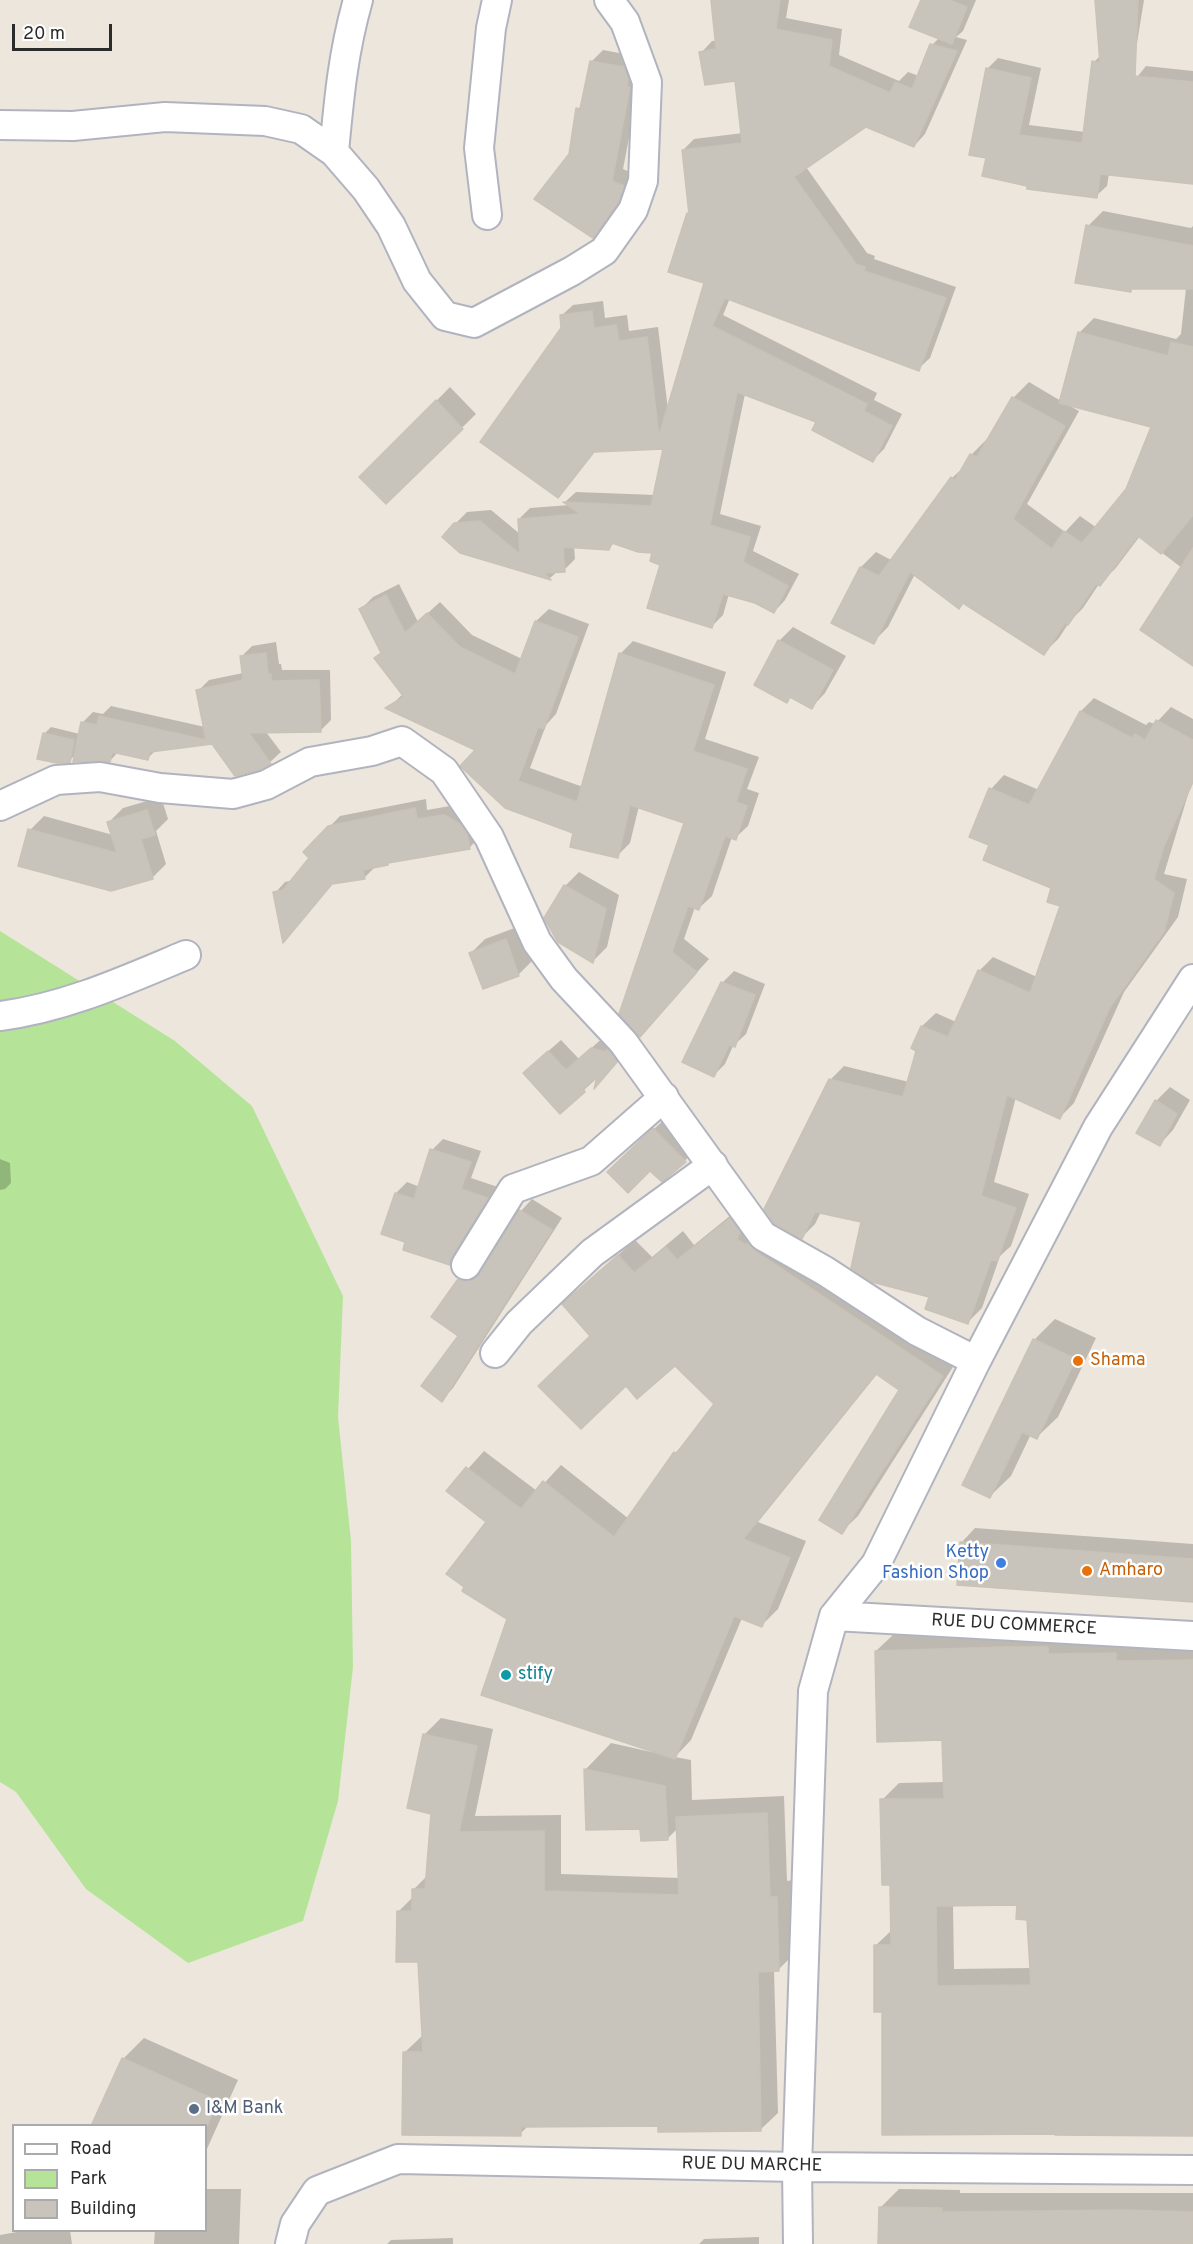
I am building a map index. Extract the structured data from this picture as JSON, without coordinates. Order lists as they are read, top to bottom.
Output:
{
  "streets": {
    "street": ["RUE DU COMMERCE", "RUE DU MARCHE"]
  },
  "places": [
    "Shama",
    "Ketty Fashion Shop",
    "Amharo",
    "stify",
    "I&M Bank"
  ],
  "legend": ["Road", "Park", "Building"],
  "scale_bar": "20 m"
}
